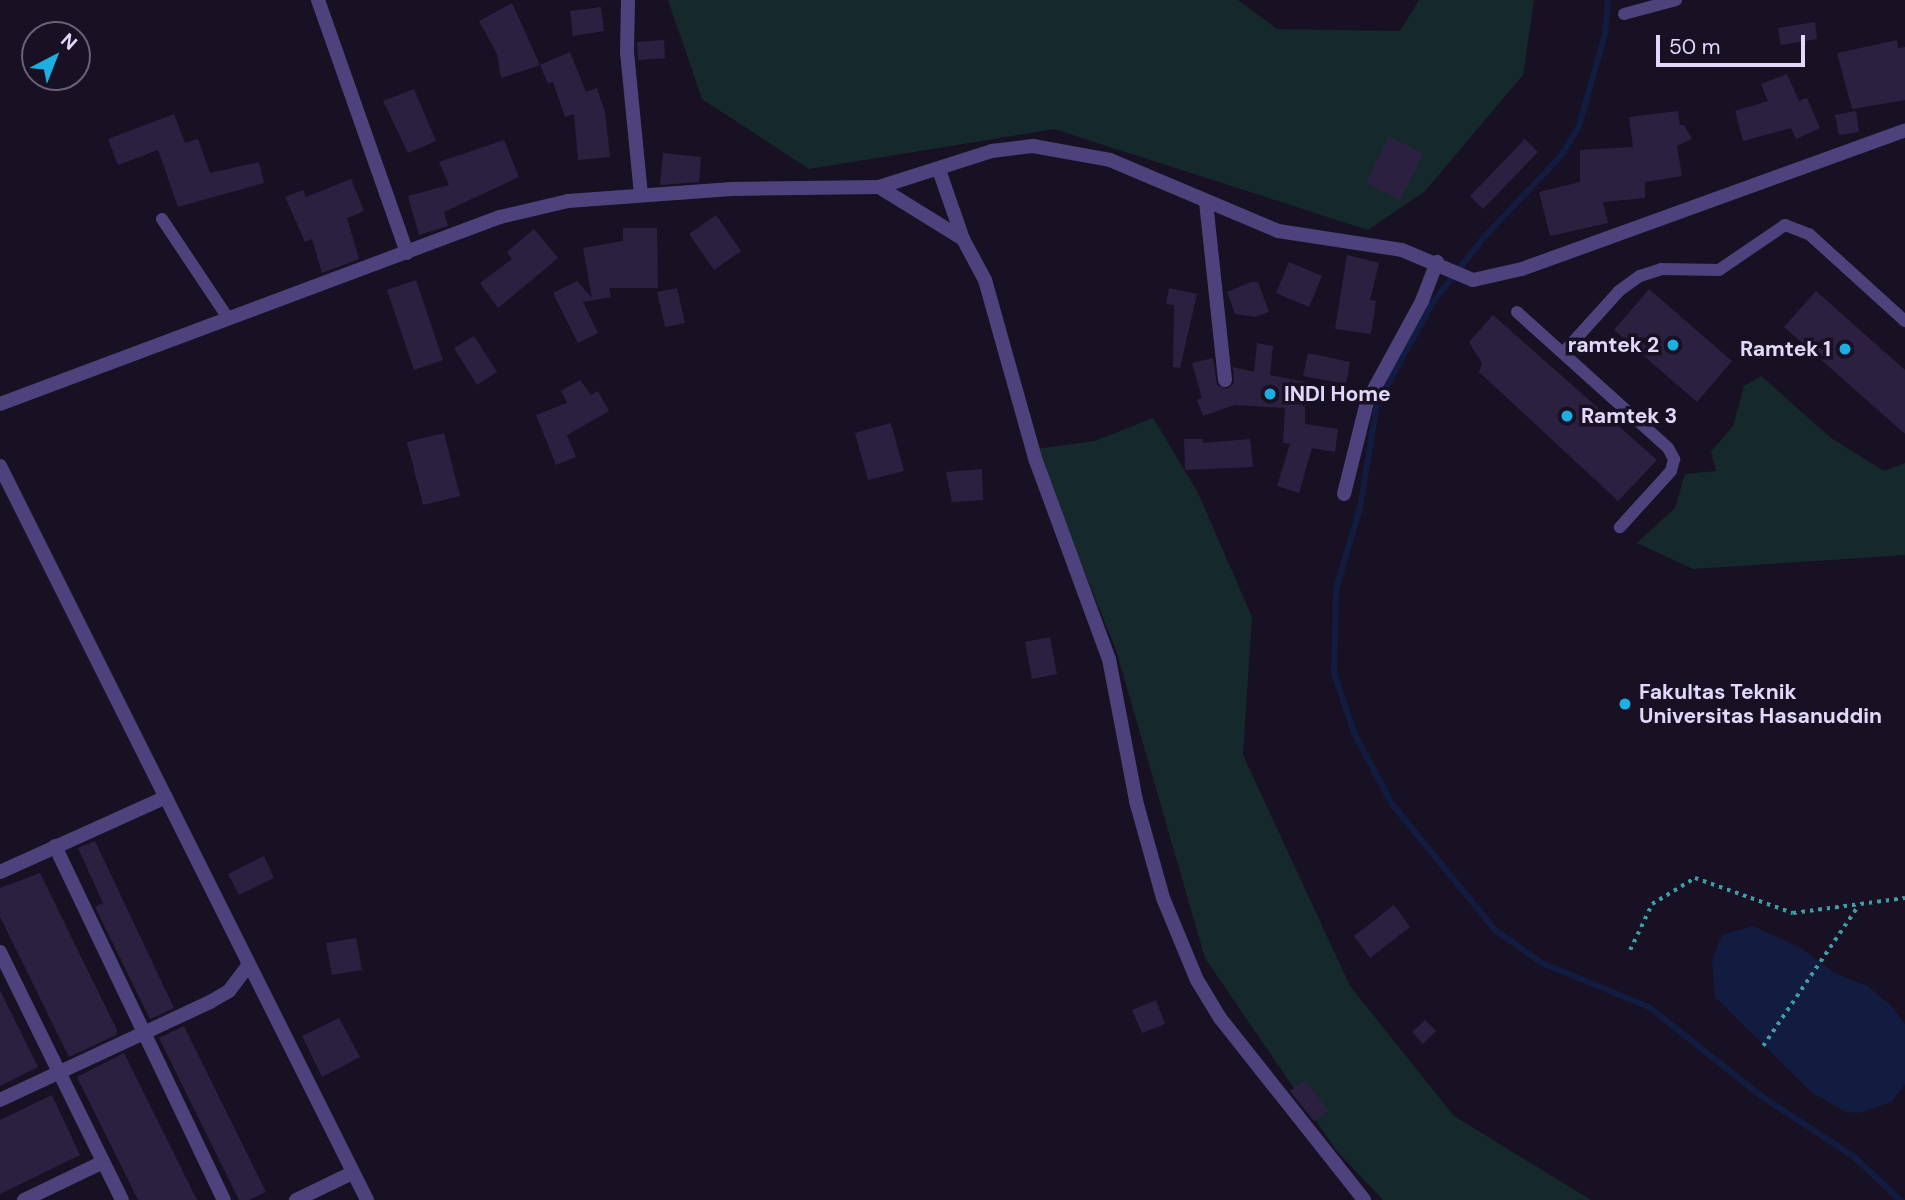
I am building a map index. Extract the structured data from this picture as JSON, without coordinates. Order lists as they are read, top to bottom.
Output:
{
  "places": [
    "ramtek 2",
    "Ramtek 1",
    "INDI Home",
    "Ramtek 3",
    "Fakultas Teknik Universitas Hasanuddin"
  ],
  "scale_bar": "50 m",
  "north": "top right"
}
